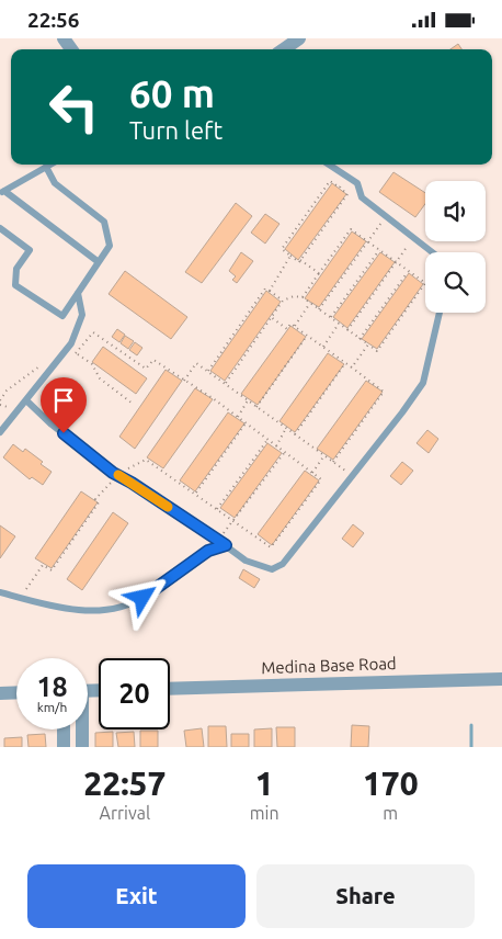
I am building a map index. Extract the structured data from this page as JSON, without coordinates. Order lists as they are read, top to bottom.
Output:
{
  "streets": {
    "street": ["Medina Base Road"]
  },
  "page": {
    "status": "22:56",
    "turn": ["60 m", "Turn left"],
    "speed": "18 km/h",
    "limit": "20",
    "eta": [
      "22:57",
      "Arrival",
      "1",
      "min",
      "170",
      "m"
    ],
    "buttons": ["Exit", "Share"]
  }
}
